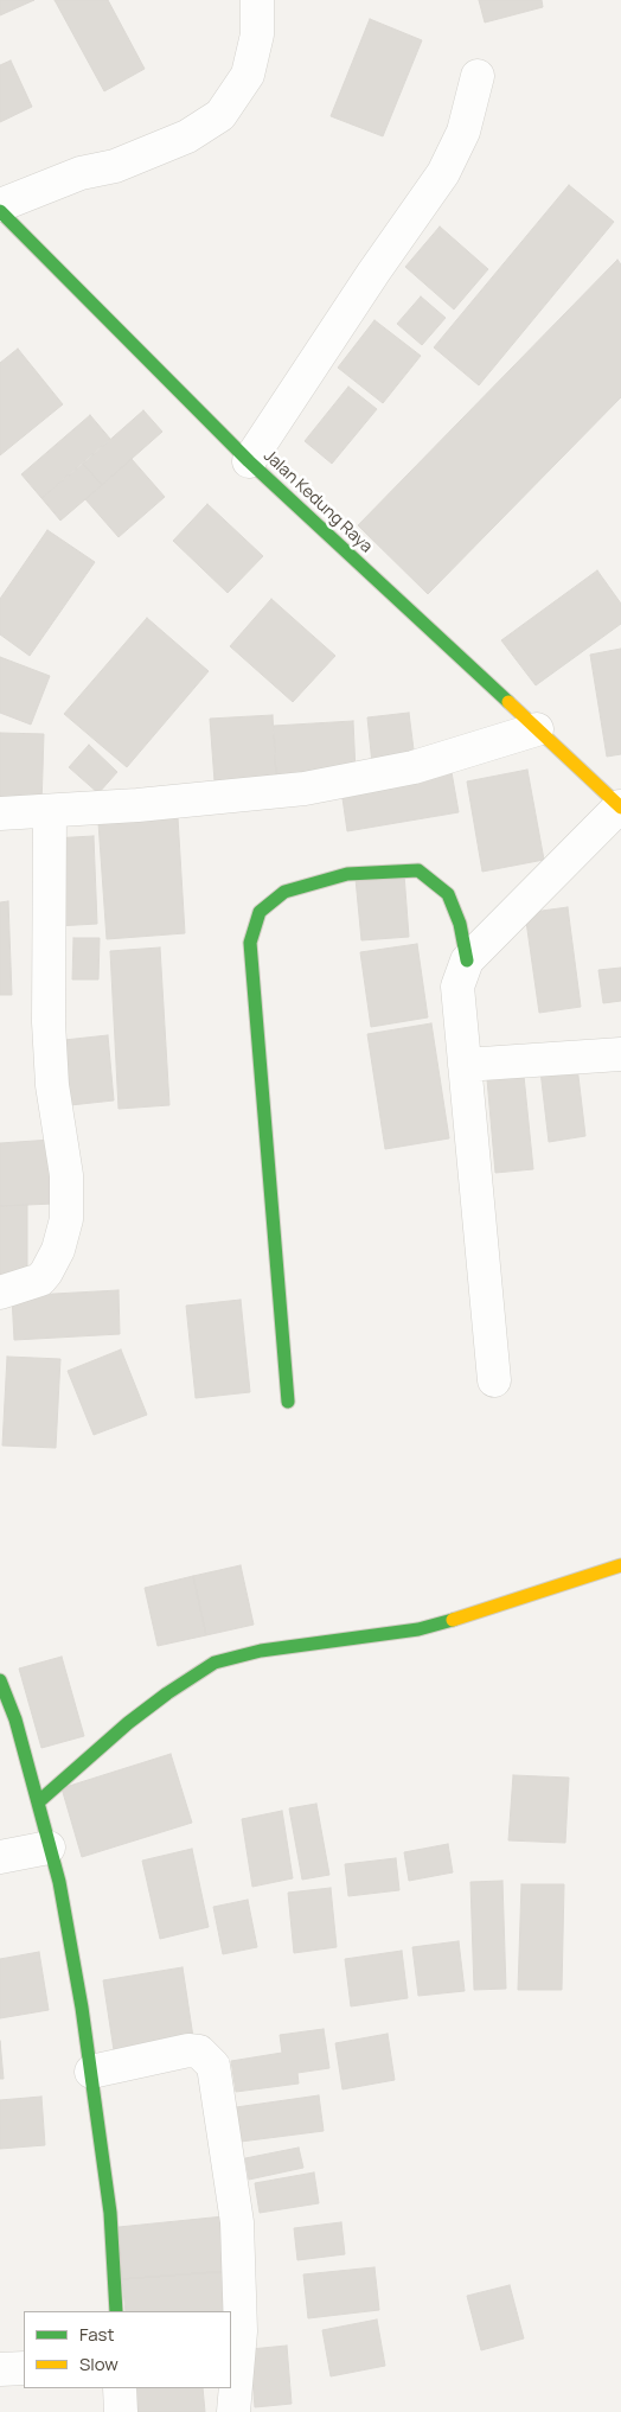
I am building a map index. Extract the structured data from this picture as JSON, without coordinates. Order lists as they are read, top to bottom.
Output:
{
  "streets": {
    "street": ["Jalan Kedung Raya"]
  },
  "legend": ["Fast", "Slow"]
}
